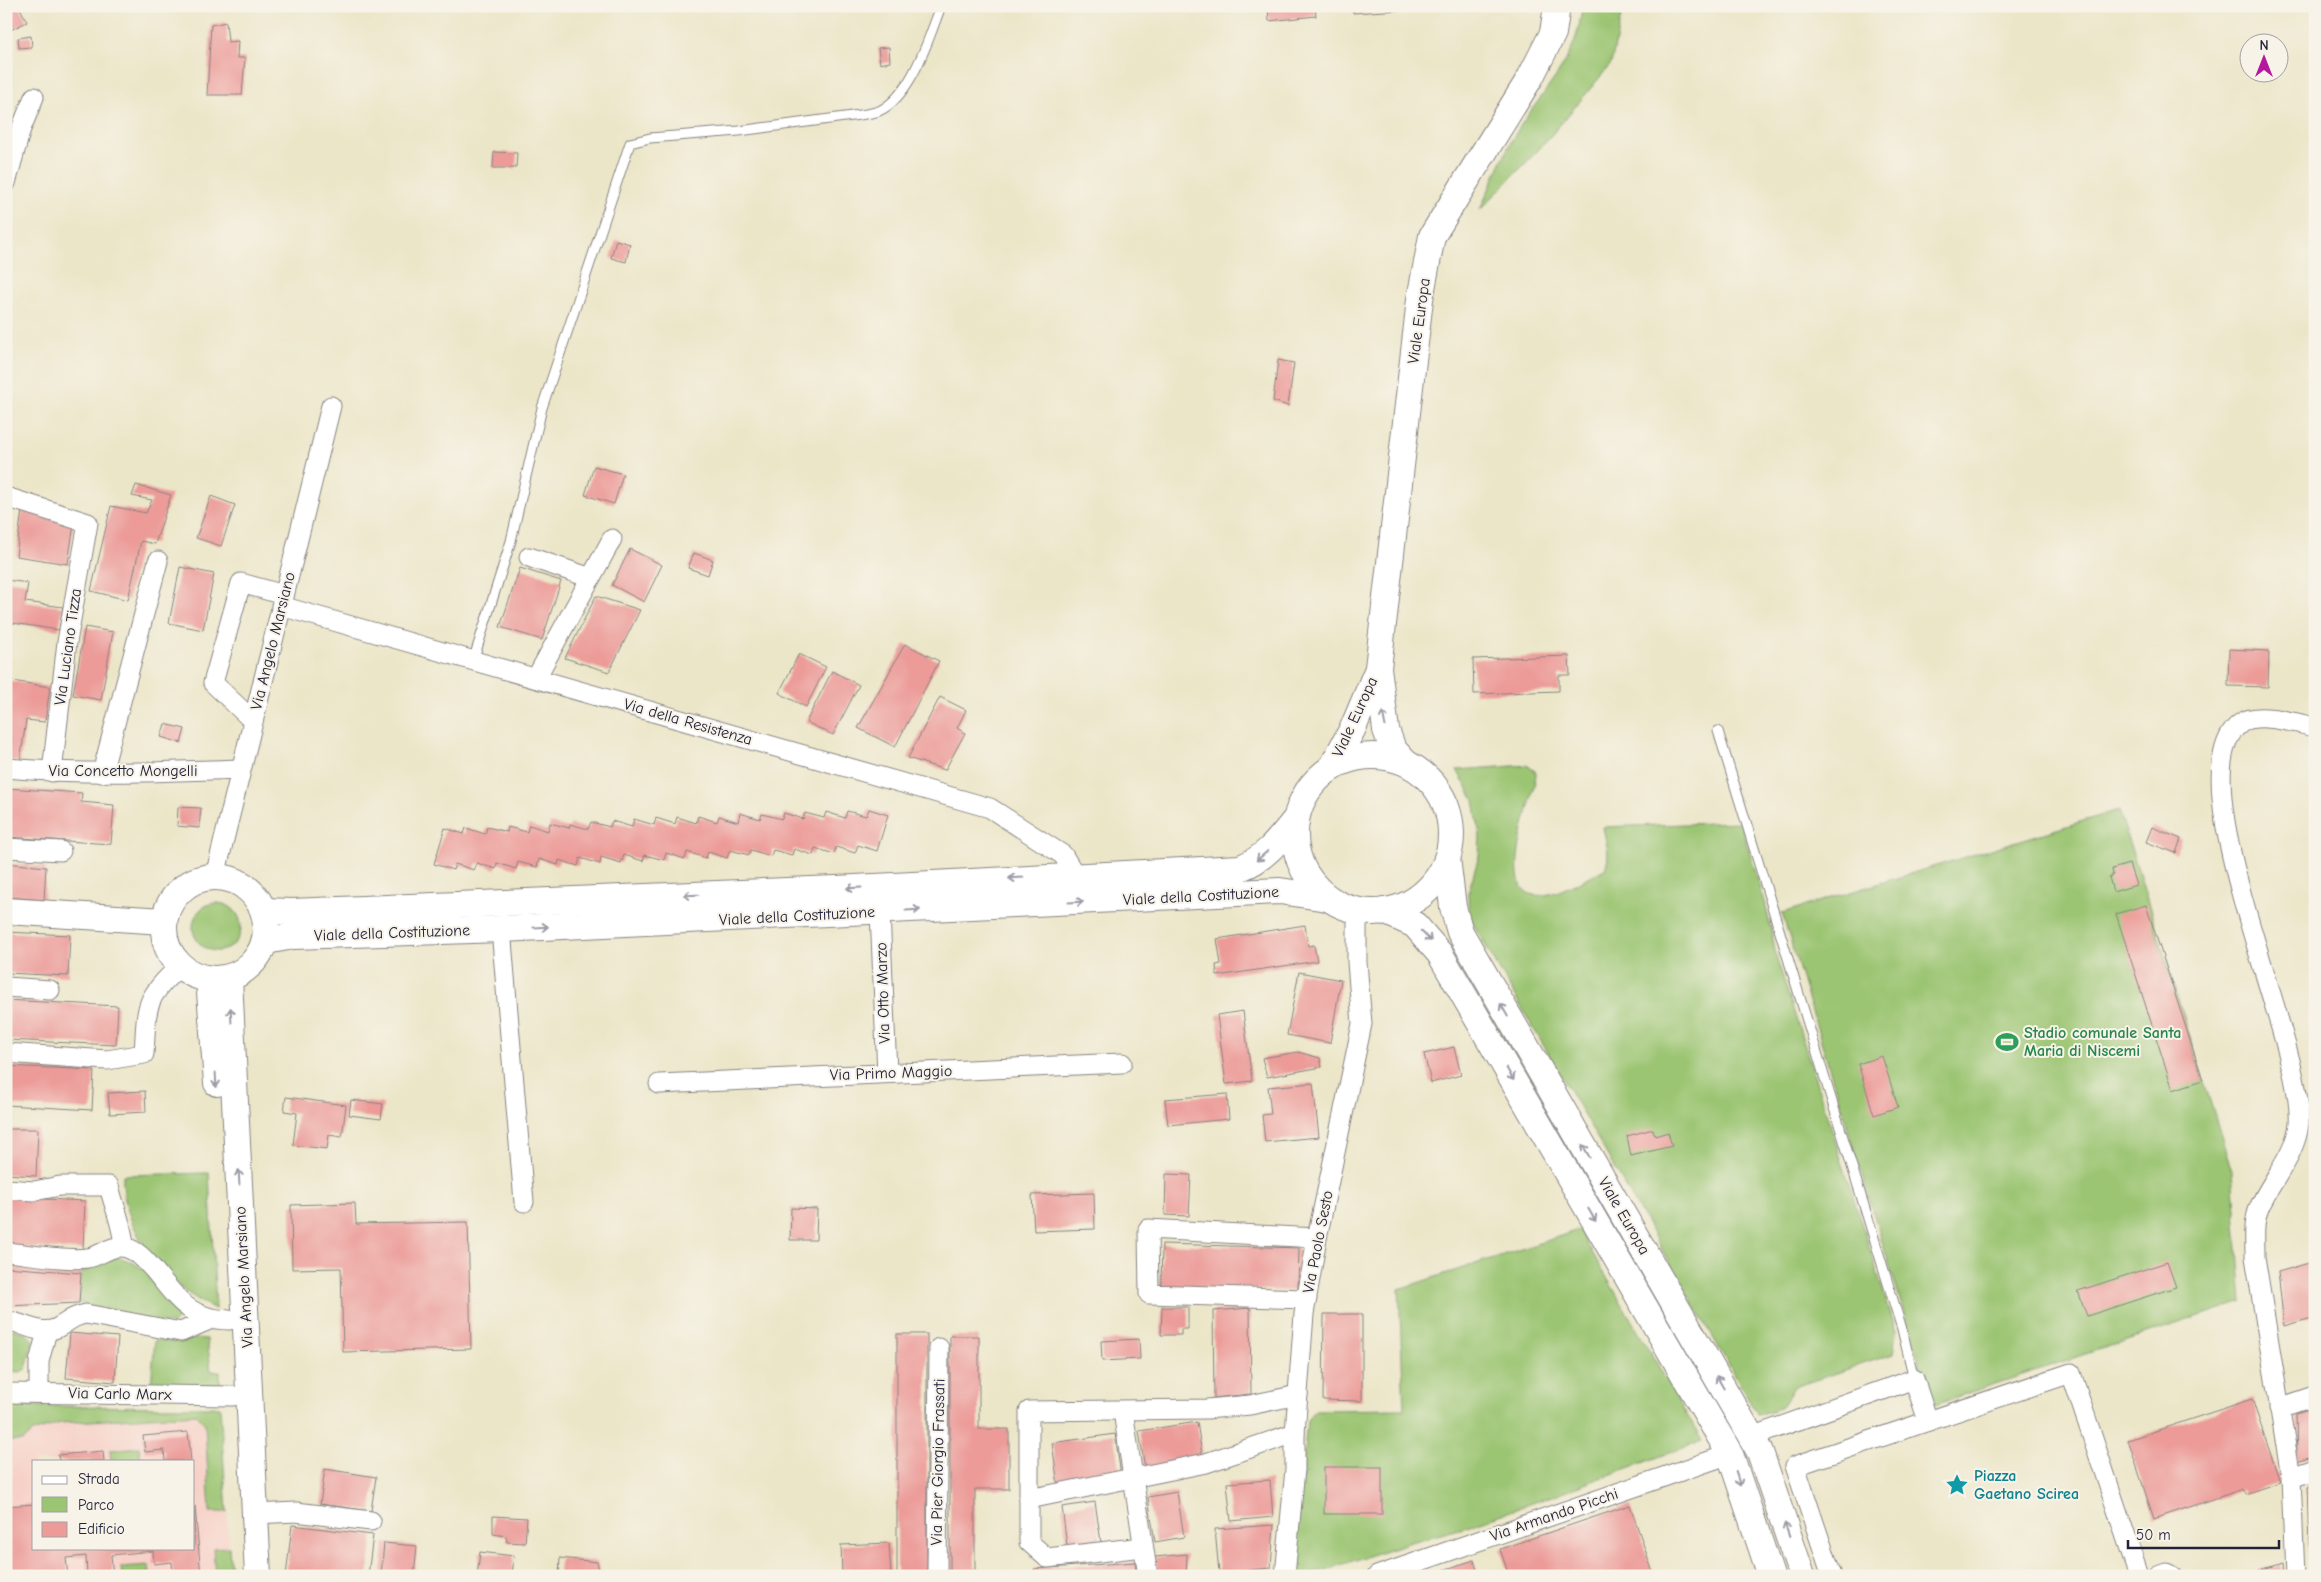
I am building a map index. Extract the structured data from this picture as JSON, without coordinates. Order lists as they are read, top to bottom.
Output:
{
  "streets": {
    "street": [
      "Viale Europa",
      "Via Angelo Marsiano",
      "Via Luciano Tizza",
      "Via della Resistenza",
      "Via Concetto Mongelli",
      "Viale della Costituzione",
      "Via Otto Marzo",
      "Via Primo Maggio",
      "Via Paolo Sesto",
      "Via Carlo Marx",
      "Via Pier Giorgio Frassati",
      "Via Armando Picchi"
    ]
  },
  "crossings": [
    ["Viale Europa", "Viale della Costituzione"],
    ["Viale Europa", "Via Paolo Sesto"],
    ["Viale Europa", "Via Armando Picchi"],
    ["Via Angelo Marsiano", "Via della Resistenza"],
    ["Via Angelo Marsiano", "Via Concetto Mongelli"],
    ["Via Angelo Marsiano", "Viale della Costituzione"],
    ["Via Angelo Marsiano", "Via Carlo Marx"],
    ["Via Luciano Tizza", "Via Concetto Mongelli"],
    ["Via della Resistenza", "Viale della Costituzione"],
    ["Viale della Costituzione", "Via Otto Marzo"],
    ["Viale della Costituzione", "Via Paolo Sesto"],
    ["Via Otto Marzo", "Via Primo Maggio"]
  ],
  "places": {
    "sports": ["Stadio comunale Santa Maria di Niscemi"],
    "place": ["Piazza Gaetano Scirea"]
  },
  "legend": ["Strada", "Parco", "Edificio"],
  "scale_bar": "50 m",
  "north": "top"
}
